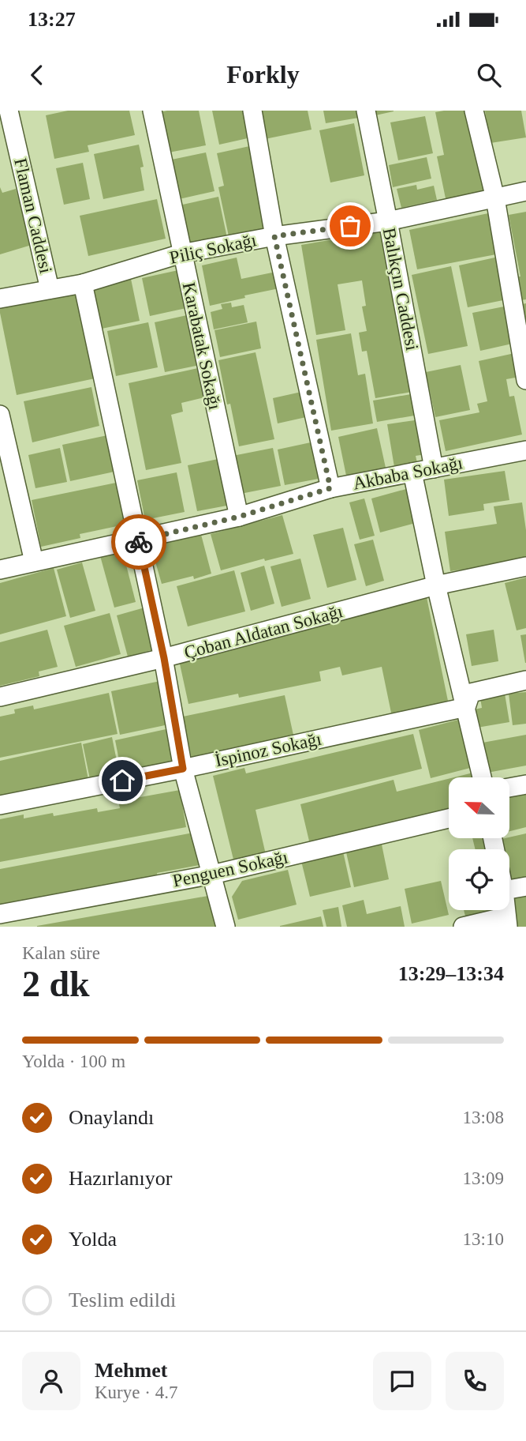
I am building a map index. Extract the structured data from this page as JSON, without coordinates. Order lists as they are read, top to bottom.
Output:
{
  "streets": {
    "street": [
      "Flaman Caddesi",
      "Piliç Sokağı",
      "Balıkçın Caddesi",
      "Karabatak Sokağı",
      "Akbaba Sokağı",
      "Çoban Aldatan Sokağı",
      "İspinoz Sokağı",
      "Penguen Sokağı"
    ]
  },
  "crossings": [
    ["Flaman Caddesi", "Piliç Sokağı"],
    ["Piliç Sokağı", "Balıkçın Caddesi"],
    ["Piliç Sokağı", "Karabatak Sokağı"],
    ["Balıkçın Caddesi", "Akbaba Sokağı"],
    ["Karabatak Sokağı", "Akbaba Sokağı"]
  ],
  "north": "left",
  "page": {
    "status": "13:27",
    "header": "Forkly",
    "heading": ["2 dk", "Kalan süre", "13:29–13:34"],
    "panel": ["Mehmet", "Kurye · 4.7"],
    "bar": "Yolda · 100 m",
    "list": [
      ["Onaylandı", "13:08"],
      ["Hazırlanıyor", "13:09"],
      ["Yolda", "13:10"],
      "Teslim edildi"
    ]
  }
}
